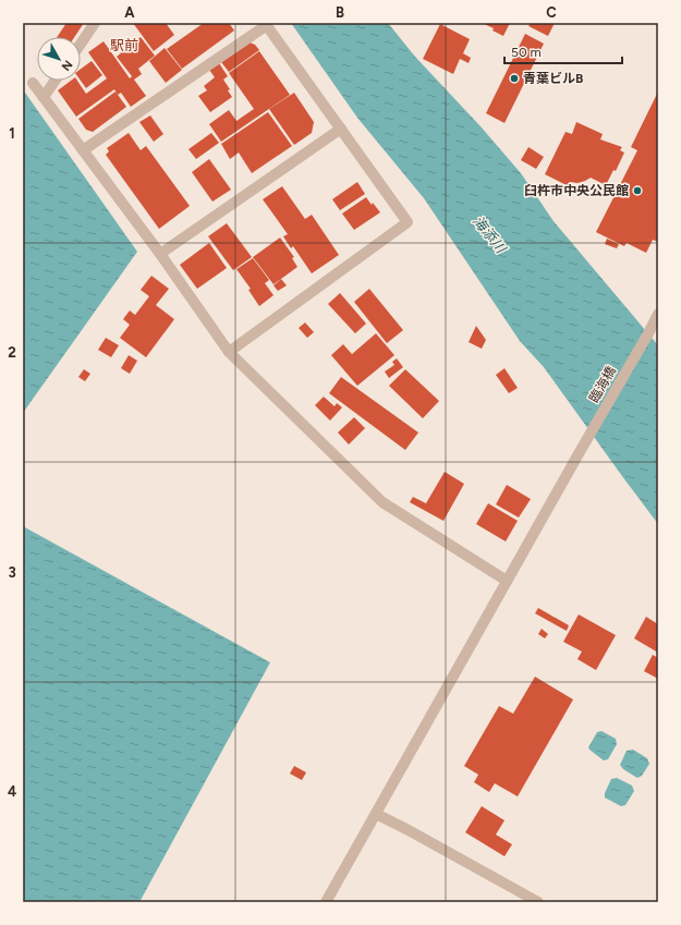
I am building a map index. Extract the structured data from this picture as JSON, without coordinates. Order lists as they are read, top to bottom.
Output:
{
  "streets": {
    "street": ["臨海橋"]
  },
  "districts": ["駅前"],
  "water": ["海添川"],
  "places": ["青葉ビルB", "臼杵市中央公民館"],
  "scale_bar": "50 m",
  "north": "bottom right",
  "grid": {
    "columns": ["A", "B", "C"],
    "rows": [
      "1",
      "2",
      "3",
      "4"
    ]
  }
}
